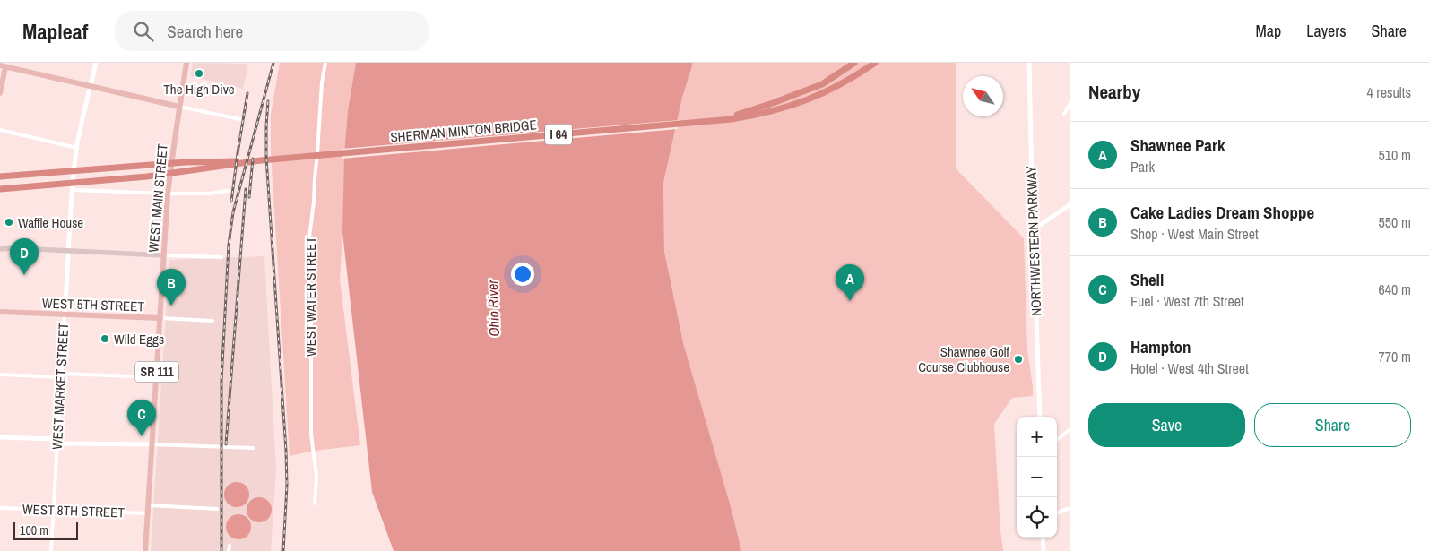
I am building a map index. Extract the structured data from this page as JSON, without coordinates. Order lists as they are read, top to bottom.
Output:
{
  "streets": {
    "highway": ["SHERMAN MINTON BRIDGE", "I 64"],
    "main road": ["WEST MAIN STREET", "WEST 5TH STREET", "SR 111"],
    "street": [
      "NORTHWESTERN PARKWAY",
      "WEST WATER STREET",
      "WEST MARKET STREET",
      "WEST 8TH STREET"
    ]
  },
  "crossings": [
    ["SHERMAN MINTON BRIDGE", "I 64"],
    ["WEST MAIN STREET", "WEST 5TH STREET"],
    ["WEST MAIN STREET", "WEST 8TH STREET"],
    ["WEST 5TH STREET", "WEST MARKET STREET"],
    ["WEST MARKET STREET", "WEST 8TH STREET"]
  ],
  "water": ["Ohio River"],
  "places": [
    "The High Dive",
    "Waffle House",
    "Wild Eggs",
    "Shawnee Golf Course Clubhouse"
  ],
  "scale_bar": "100 m",
  "north": "top left",
  "page": {
    "header": "Mapleaf",
    "search": "Search here",
    "nav": ["Map", "Layers", "Share"],
    "heading": ["Nearby", "4 results"],
    "list": [
      {
        "mark": "A",
        "name": "Shawnee Park",
        "note": "Park",
        "value": "510 m"
      },
      {
        "mark": "B",
        "name": "Cake Ladies Dream Shoppe",
        "note": "Shop · West Main Street",
        "value": "550 m"
      },
      {
        "mark": "C",
        "name": "Shell",
        "note": "Fuel · West 7th Street",
        "value": "640 m"
      },
      {
        "mark": "D",
        "name": "Hampton",
        "note": "Hotel · West 4th Street",
        "value": "770 m"
      }
    ],
    "pins": [
      "D",
      "A",
      "B",
      "C"
    ],
    "buttons": ["Save", "Share"],
    "map_buttons": ["+", "−"],
    "scale": "100 m"
  }
}
